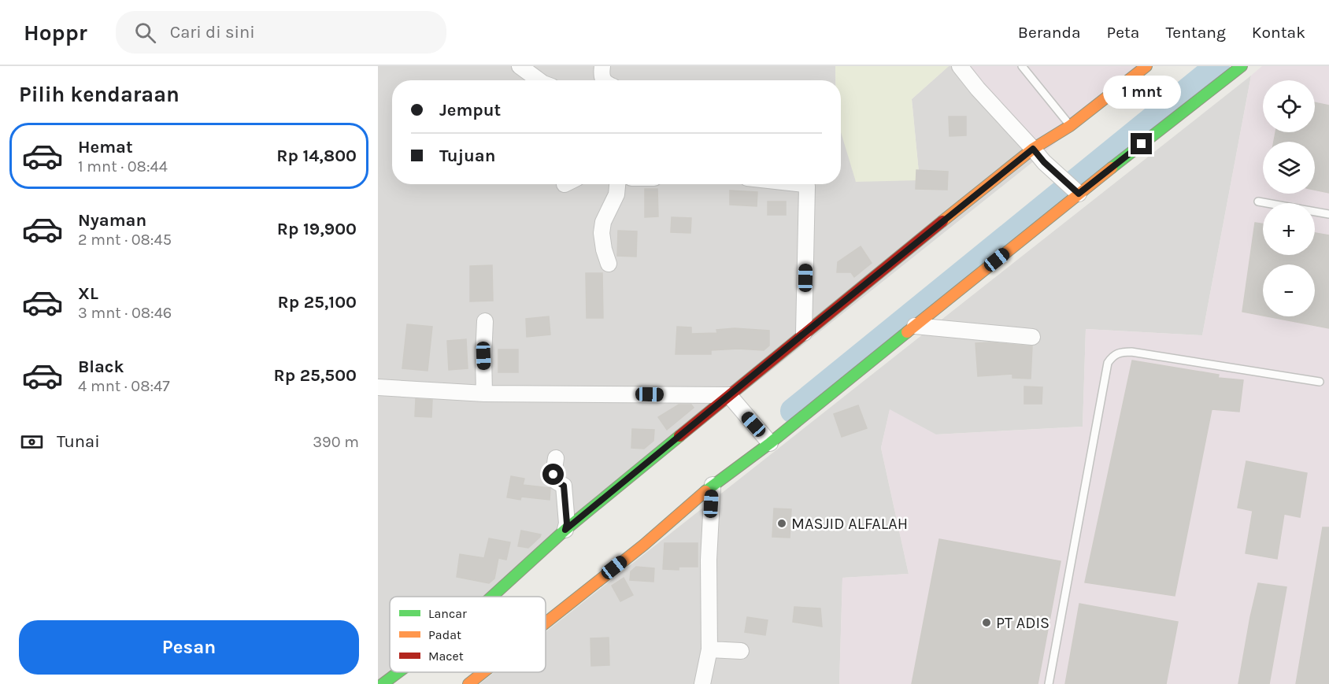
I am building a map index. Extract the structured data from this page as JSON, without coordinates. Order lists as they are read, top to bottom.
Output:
{
  "places": ["MASJID ALFALAH", "PT ADIS"],
  "legend": ["Lancar", "Padat", "Macet"],
  "page": {
    "header": "Hoppr",
    "search": "Cari di sini",
    "nav": [
      "Beranda",
      "Peta",
      "Tentang",
      "Kontak"
    ],
    "heading": "Pilih kendaraan",
    "bubble": "1 mnt",
    "map_buttons": ["+", "−"],
    "banner": ["Jemput", "Tujuan"],
    "list": [
      {
        "name": "Hemat",
        "note": "1 mnt · 08:44",
        "value": "Rp 14,800"
      },
      {
        "name": "Nyaman",
        "note": "2 mnt · 08:45",
        "value": "Rp 19,900"
      },
      {
        "name": "XL",
        "note": "3 mnt · 08:46",
        "value": "Rp 25,100"
      },
      {
        "name": "Black",
        "note": "4 mnt · 08:47",
        "value": "Rp 25,500"
      }
    ],
    "pay": ["Tunai", "390 m"],
    "buttons": "Pesan"
  }
}
